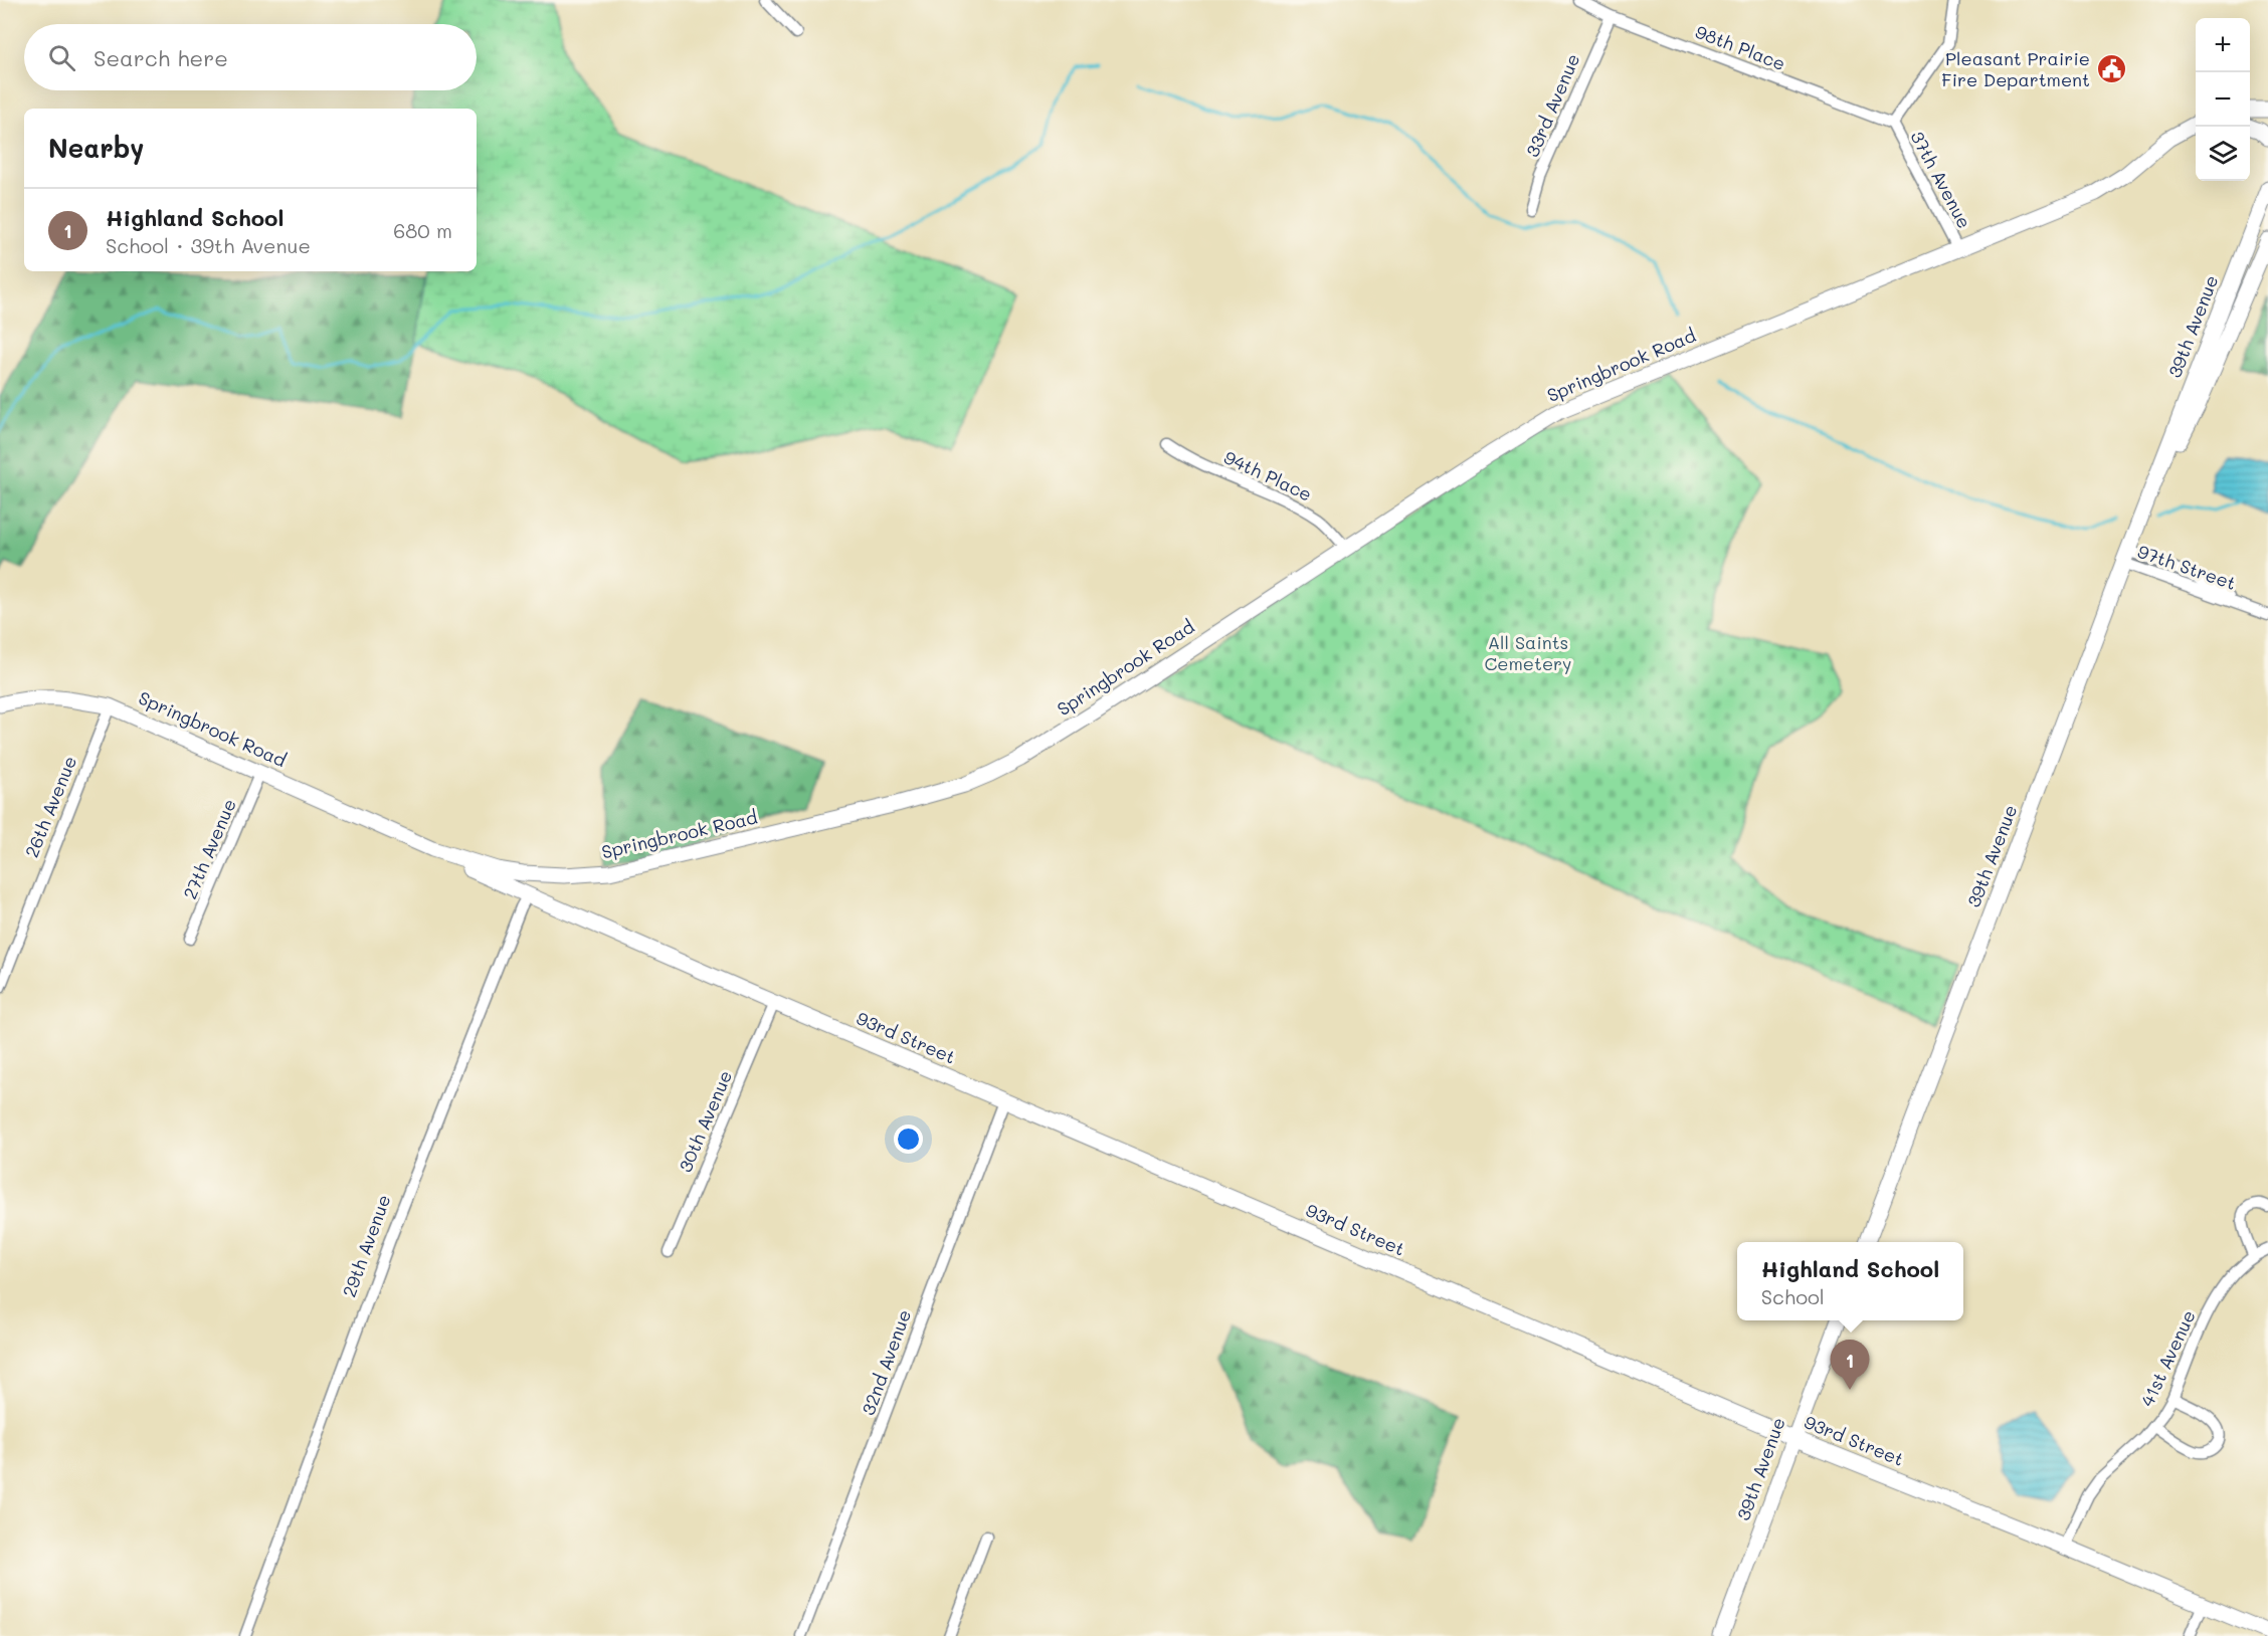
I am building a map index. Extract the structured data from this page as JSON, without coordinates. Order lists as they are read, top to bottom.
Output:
{
  "streets": {
    "street": [
      "98th Place",
      "33rd Avenue",
      "37th Avenue",
      "39th Avenue",
      "Springbrook Road",
      "94th Place",
      "97th Street",
      "26th Avenue",
      "27th Avenue",
      "93rd Street",
      "30th Avenue",
      "29th Avenue",
      "41st Avenue",
      "32nd Avenue"
    ]
  },
  "crossings": [
    ["98th Place", "33rd Avenue"],
    ["98th Place", "37th Avenue"],
    ["37th Avenue", "Springbrook Road"],
    ["39th Avenue", "97th Street"],
    ["39th Avenue", "93rd Street"],
    ["Springbrook Road", "94th Place"],
    ["Springbrook Road", "26th Avenue"],
    ["Springbrook Road", "27th Avenue"],
    ["Springbrook Road", "93rd Street"],
    ["Springbrook Road", "29th Avenue"],
    ["93rd Street", "30th Avenue"],
    ["93rd Street", "29th Avenue"],
    ["93rd Street", "41st Avenue"],
    ["93rd Street", "32nd Avenue"]
  ],
  "parks": ["All Saints Cemetery"],
  "places": {
    "public building": ["Pleasant Prairie Fire Department"]
  },
  "page": {
    "map_buttons": ["+", "−"],
    "search": "Search here",
    "heading": "Nearby",
    "list": [
      {
        "mark": "1",
        "name": "Highland School",
        "note": "School · 39th Avenue",
        "value": "680 m"
      }
    ],
    "popup": ["Highland School", "School"],
    "pins": "1"
  }
}
